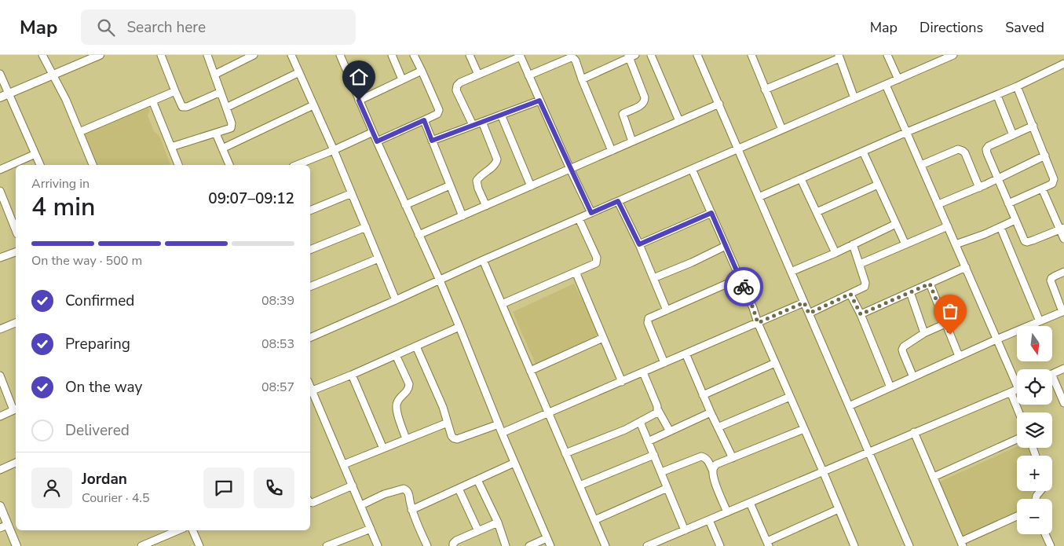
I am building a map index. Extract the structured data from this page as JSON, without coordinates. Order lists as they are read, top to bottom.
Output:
{
  "north": "bottom",
  "page": {
    "header": "Map",
    "search": "Search here",
    "nav": ["Map", "Directions", "Saved"],
    "heading": ["4 min", "Arriving in", "09:07–09:12"],
    "panel": ["Jordan", "Courier · 4.5"],
    "bar": "On the way · 500 m",
    "list": [
      ["Confirmed", "08:39"],
      ["Preparing", "08:53"],
      ["On the way", "08:57"],
      "Delivered"
    ],
    "map_buttons": ["+", "−"]
  }
}
